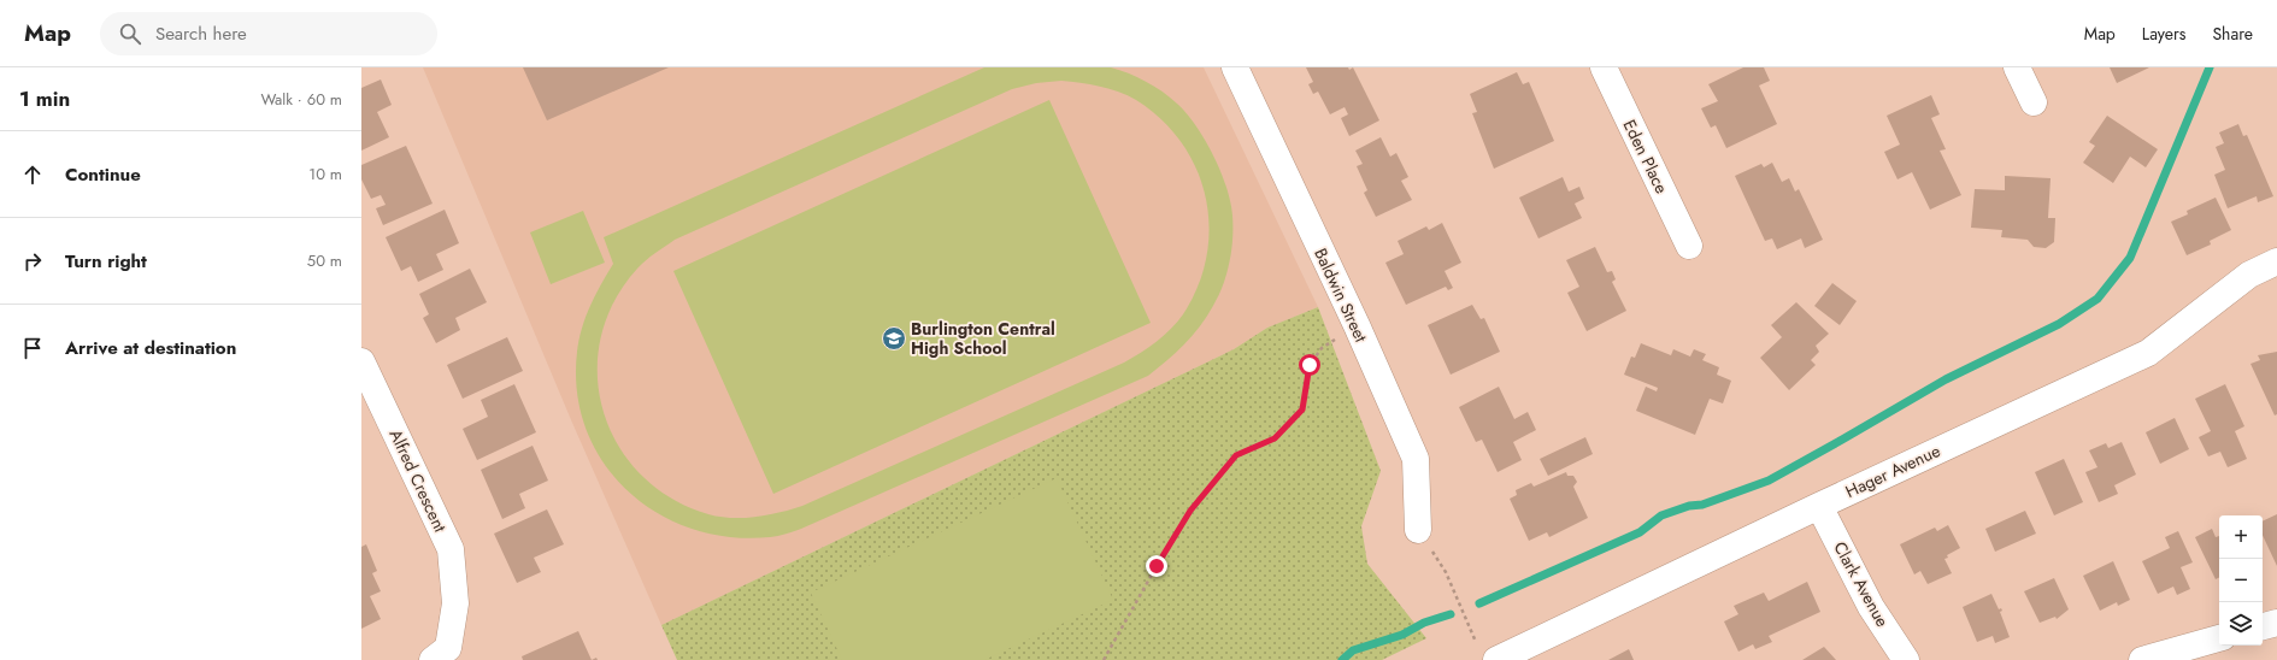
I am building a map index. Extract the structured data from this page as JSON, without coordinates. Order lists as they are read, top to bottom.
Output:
{
  "streets": {
    "street": [
      "Eden Place",
      "Baldwin Street",
      "Hager Avenue",
      "Alfred Crescent",
      "Clark Avenue"
    ]
  },
  "crossings": [
    ["Hager Avenue", "Clark Avenue"]
  ],
  "places": {
    "school or university": ["Burlington Central High School"]
  },
  "page": {
    "header": "Map",
    "search": "Search here",
    "nav": ["Map", "Layers", "Share"],
    "heading": ["1 min", "Walk · 60 m"],
    "list": [
      ["Continue", "10 m"],
      ["Turn right", "50 m"],
      "Arrive at destination"
    ],
    "map_buttons": ["+", "−"]
  }
}
